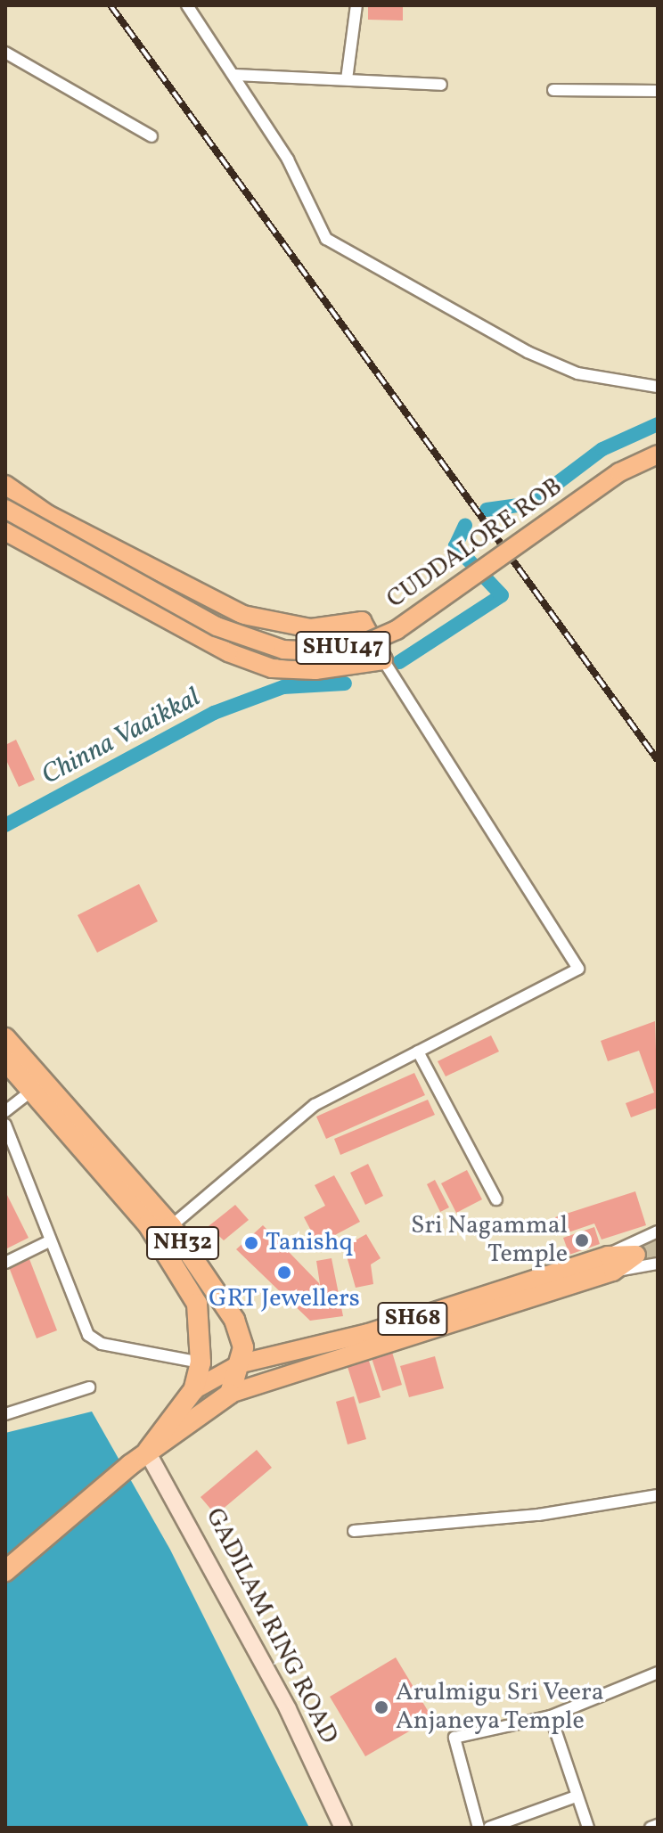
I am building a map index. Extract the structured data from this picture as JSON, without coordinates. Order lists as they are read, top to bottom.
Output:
{
  "streets": {
    "highway": ["NH32"],
    "main road": [
      "CUDDALORE ROB",
      "SHU147",
      "SH68",
      "GADILAM RING ROAD"
    ]
  },
  "crossings": [
    ["NH32", "SH68"],
    ["NH32", "GADILAM RING ROAD"]
  ],
  "water": ["Chinna Vaaikkal"],
  "places": [
    "Sri Nagammal Temple",
    "Tanishq",
    "GRT Jewellers",
    "Arulmigu Sri Veera Anjaneya Temple"
  ]
}
